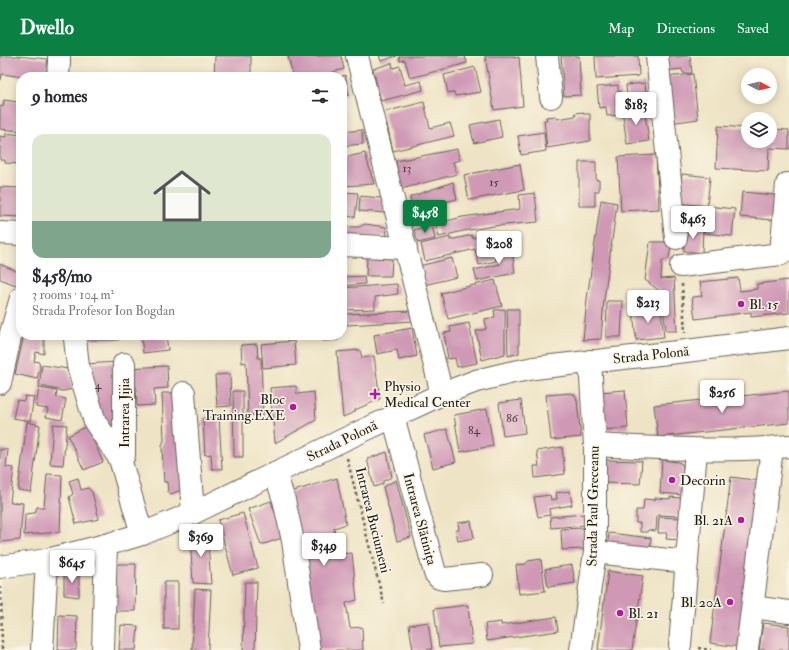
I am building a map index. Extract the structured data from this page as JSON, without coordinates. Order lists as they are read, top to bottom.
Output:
{
  "streets": {
    "street": [
      "Strada Polonă",
      "Intrarea Jijia",
      "Strada Paul Greceanu",
      "Intrarea Slătinița"
    ],
    "path": ["Intrarea Buciumeni"]
  },
  "crossings": [
    ["Strada Polonă", "Strada Paul Greceanu"],
    ["Strada Polonă", "Intrarea Slătinița"],
    ["Strada Polonă", "Intrarea Buciumeni"]
  ],
  "places": {
    "other": [
      "Bl. 15",
      "Bloc Training.EXE",
      "Decorin",
      "Bl. 21A",
      "Bl. 20A",
      "Bl. 21"
    ],
    "health": ["Physio Medical Center"]
  },
  "house_numbers": [
    "13",
    "15",
    "4",
    "86",
    "84"
  ],
  "north": "right",
  "page": {
    "header": "Dwello",
    "nav": ["Map", "Directions", "Saved"],
    "heading": "9 homes",
    "price": [
      "$183",
      "$458",
      "$463",
      "$208",
      "$213",
      "$256",
      "$369",
      "$349",
      "$645"
    ],
    "list": [
      {
        "name": "$458/mo",
        "note": "3 rooms · 104 m² · Strada Profesor Ion Bogdan"
      }
    ]
  }
}
